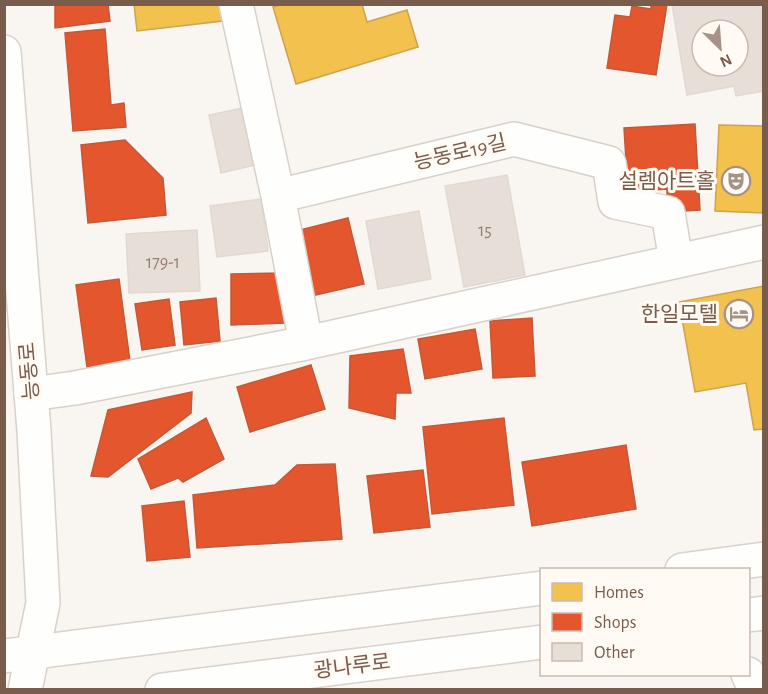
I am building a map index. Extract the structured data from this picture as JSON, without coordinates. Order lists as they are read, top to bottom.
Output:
{
  "streets": {
    "main road": ["능동로19길", "능동로", "광나루로"]
  },
  "places": {
    "theatre": ["설렘아트홀"],
    "hotel": ["한일모텔"]
  },
  "house_numbers": ["15", "179-1"],
  "legend": ["Homes", "Shops", "Other"],
  "north": "bottom right"
}
